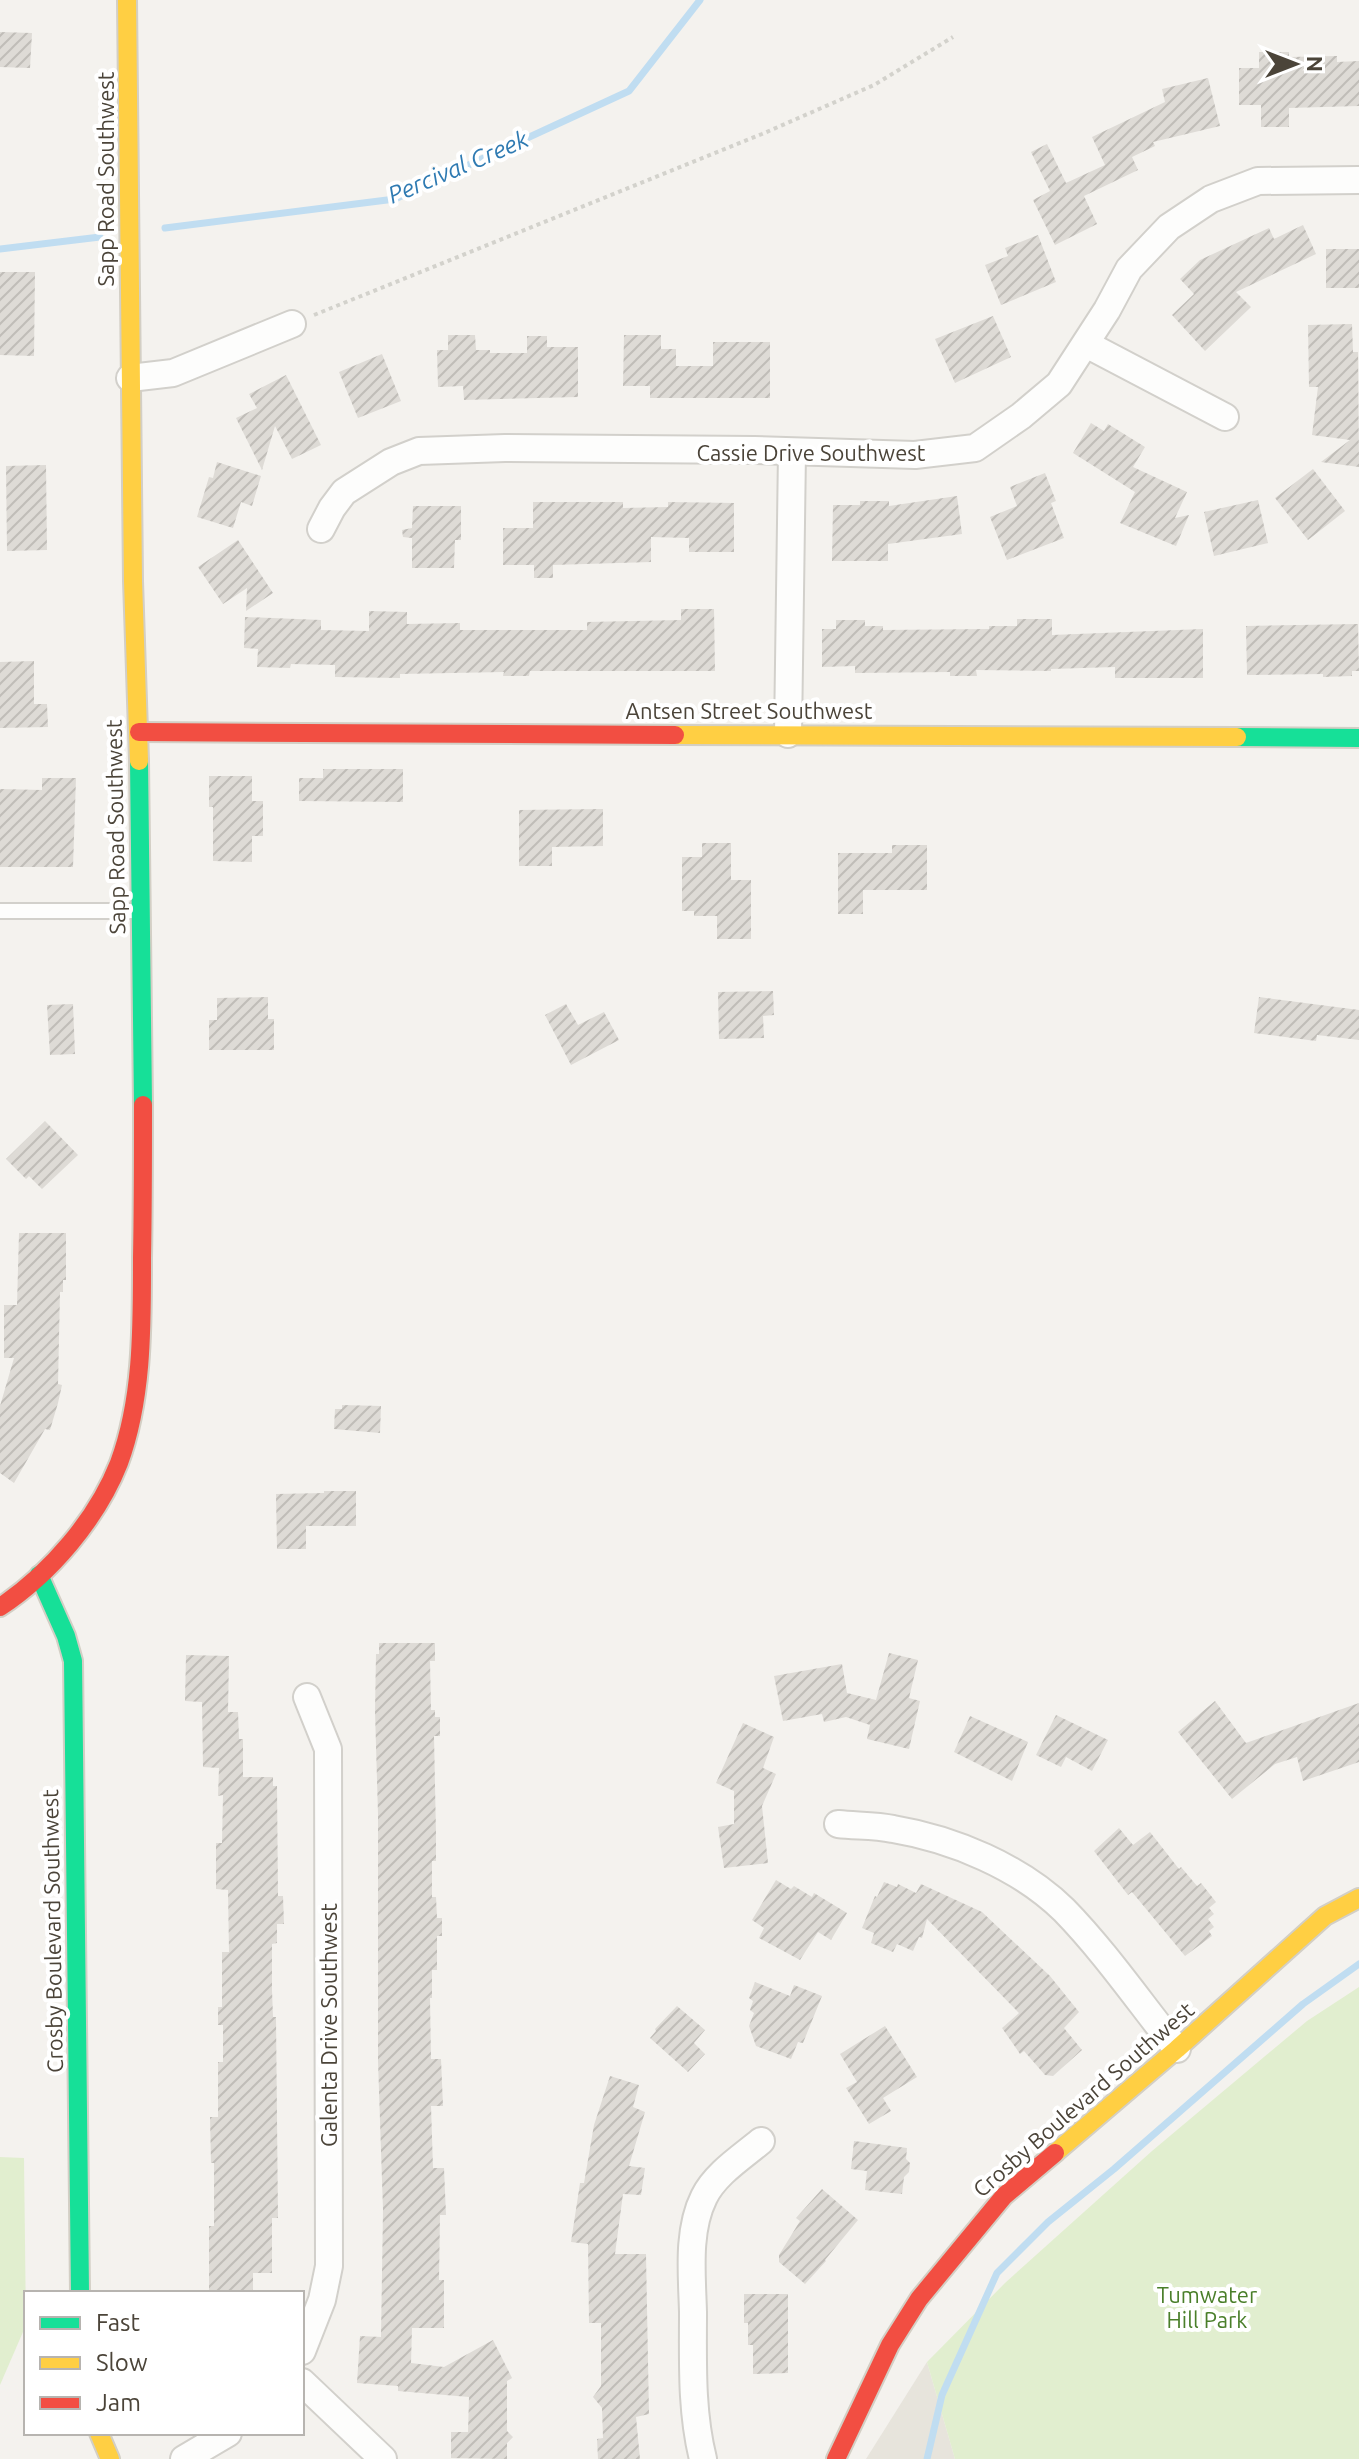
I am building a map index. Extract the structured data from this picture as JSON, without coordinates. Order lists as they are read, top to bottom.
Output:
{
  "streets": {
    "street": [
      "Sapp Road Southwest",
      "Cassie Drive Southwest",
      "Antsen Street Southwest",
      "Crosby Boulevard Southwest",
      "Galenta Drive Southwest"
    ]
  },
  "crossings": [
    ["Sapp Road Southwest", "Antsen Street Southwest"],
    ["Sapp Road Southwest", "Crosby Boulevard Southwest"]
  ],
  "water": ["Percival Creek"],
  "parks": ["Tumwater Hill Park"],
  "legend": ["Fast", "Slow", "Jam"],
  "north": "right"
}
